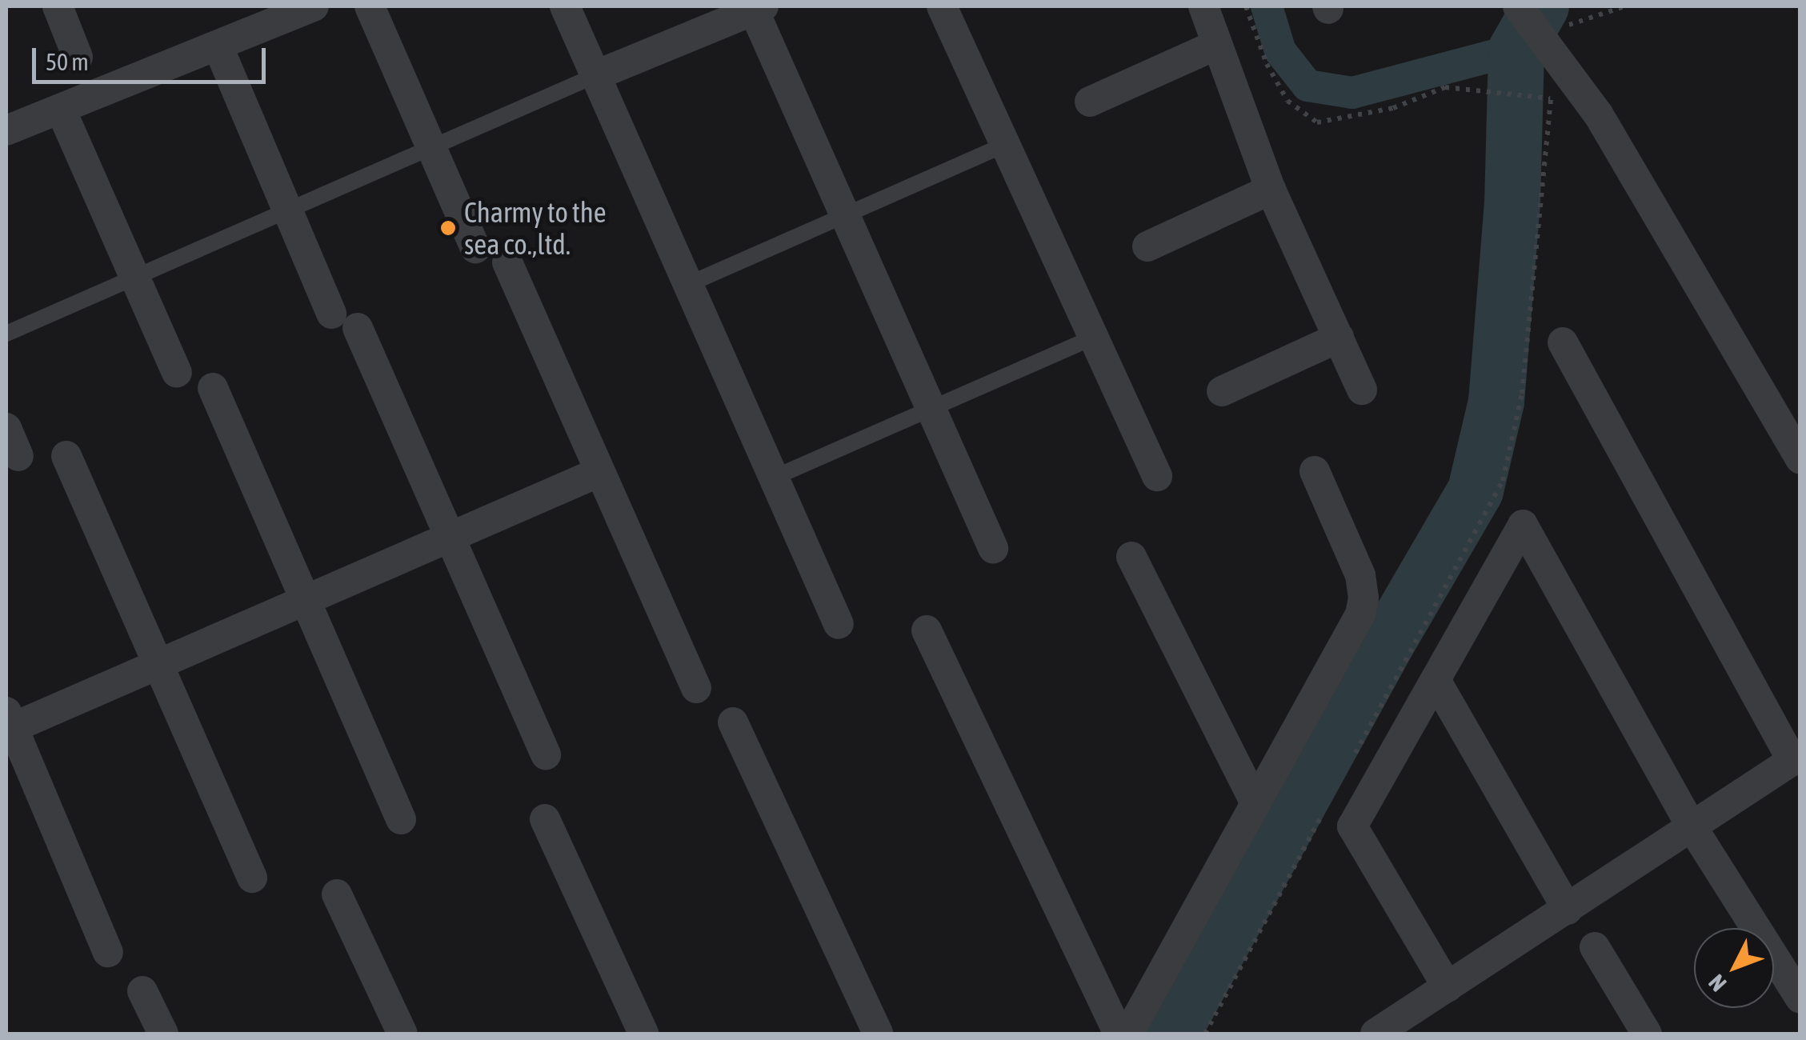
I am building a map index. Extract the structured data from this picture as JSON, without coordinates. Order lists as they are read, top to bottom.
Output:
{
  "places": ["Charmy to the sea co.,ltd."],
  "scale_bar": "50 m",
  "north": "bottom left"
}
